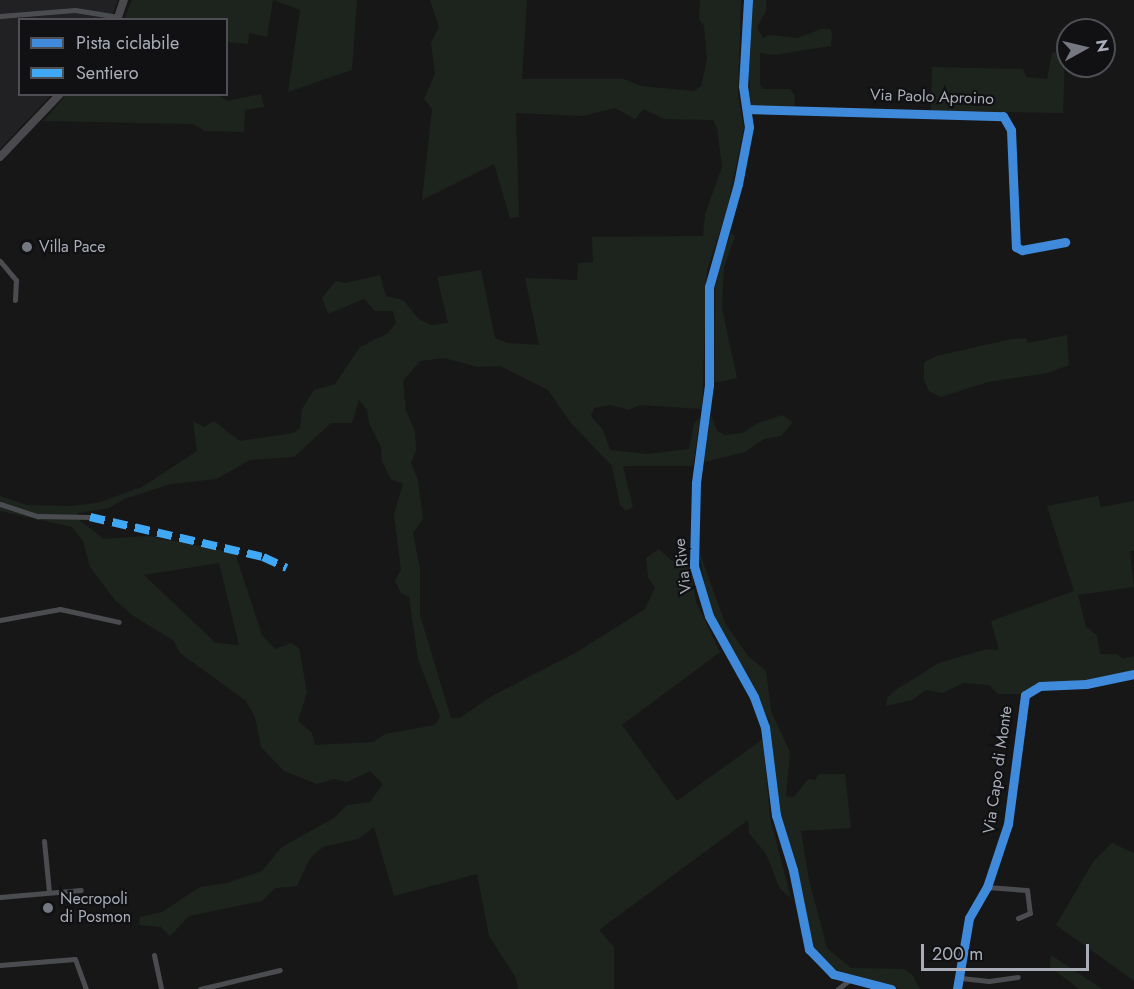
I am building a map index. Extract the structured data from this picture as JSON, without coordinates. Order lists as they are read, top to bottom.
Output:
{
  "streets": {
    "street": ["Via Paolo Aproino", "Via Rive", "Via Capo di Monte"]
  },
  "crossings": [
    ["Via Paolo Aproino", "Via Rive"]
  ],
  "places": ["Villa Pace", "Necropoli di Posmon"],
  "legend": ["Pista ciclabile", "Sentiero"],
  "scale_bar": "200 m",
  "north": "right"
}
